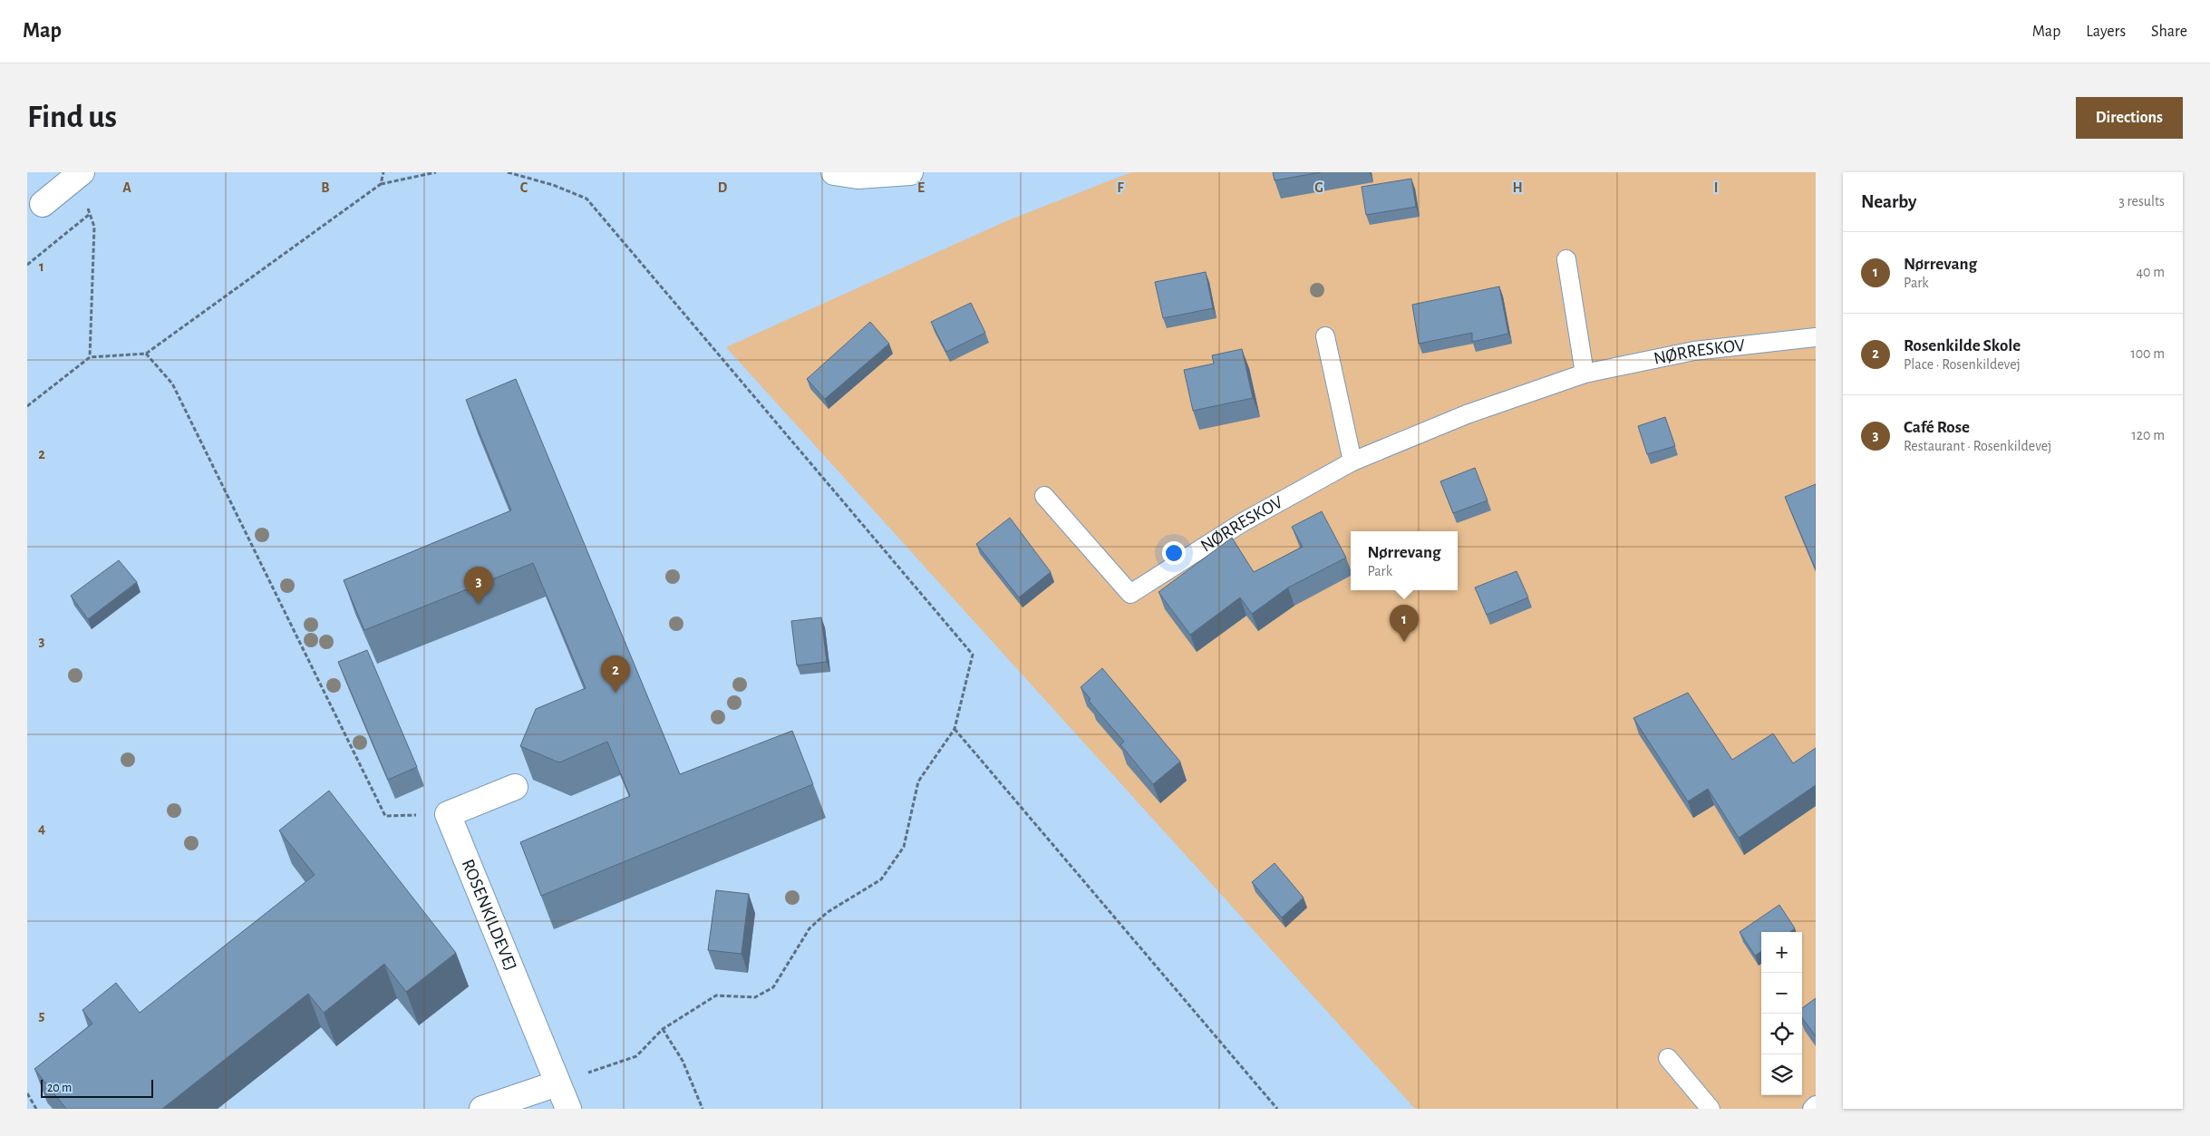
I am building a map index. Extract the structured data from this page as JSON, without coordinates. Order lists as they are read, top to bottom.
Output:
{
  "streets": {
    "street": ["ROSENKILDEVEJ"],
    "lane": ["NØRRESKOV"]
  },
  "scale_bar": "20 m",
  "page": {
    "header": "Map",
    "nav": ["Map", "Layers", "Share"],
    "buttons": "Directions",
    "title": "Find us",
    "heading": ["Nearby", "3 results"],
    "list": [
      {
        "mark": "1",
        "name": "Nørrevang",
        "note": "Park",
        "value": "40 m"
      },
      {
        "mark": "2",
        "name": "Rosenkilde Skole",
        "note": "Place · Rosenkildevej",
        "value": "100 m"
      },
      {
        "mark": "3",
        "name": "Café Rose",
        "note": "Restaurant · Rosenkildevej",
        "value": "120 m"
      }
    ],
    "popup": ["Nørrevang", "Park"],
    "pins": ["3", "1", "2"],
    "map_buttons": ["+", "−"],
    "scale": "20 m"
  },
  "grid": {
    "columns": [
      "A",
      "B",
      "C",
      "D",
      "E",
      "F",
      "G",
      "H",
      "I"
    ],
    "rows": [
      "1",
      "2",
      "3",
      "4",
      "5"
    ]
  }
}
